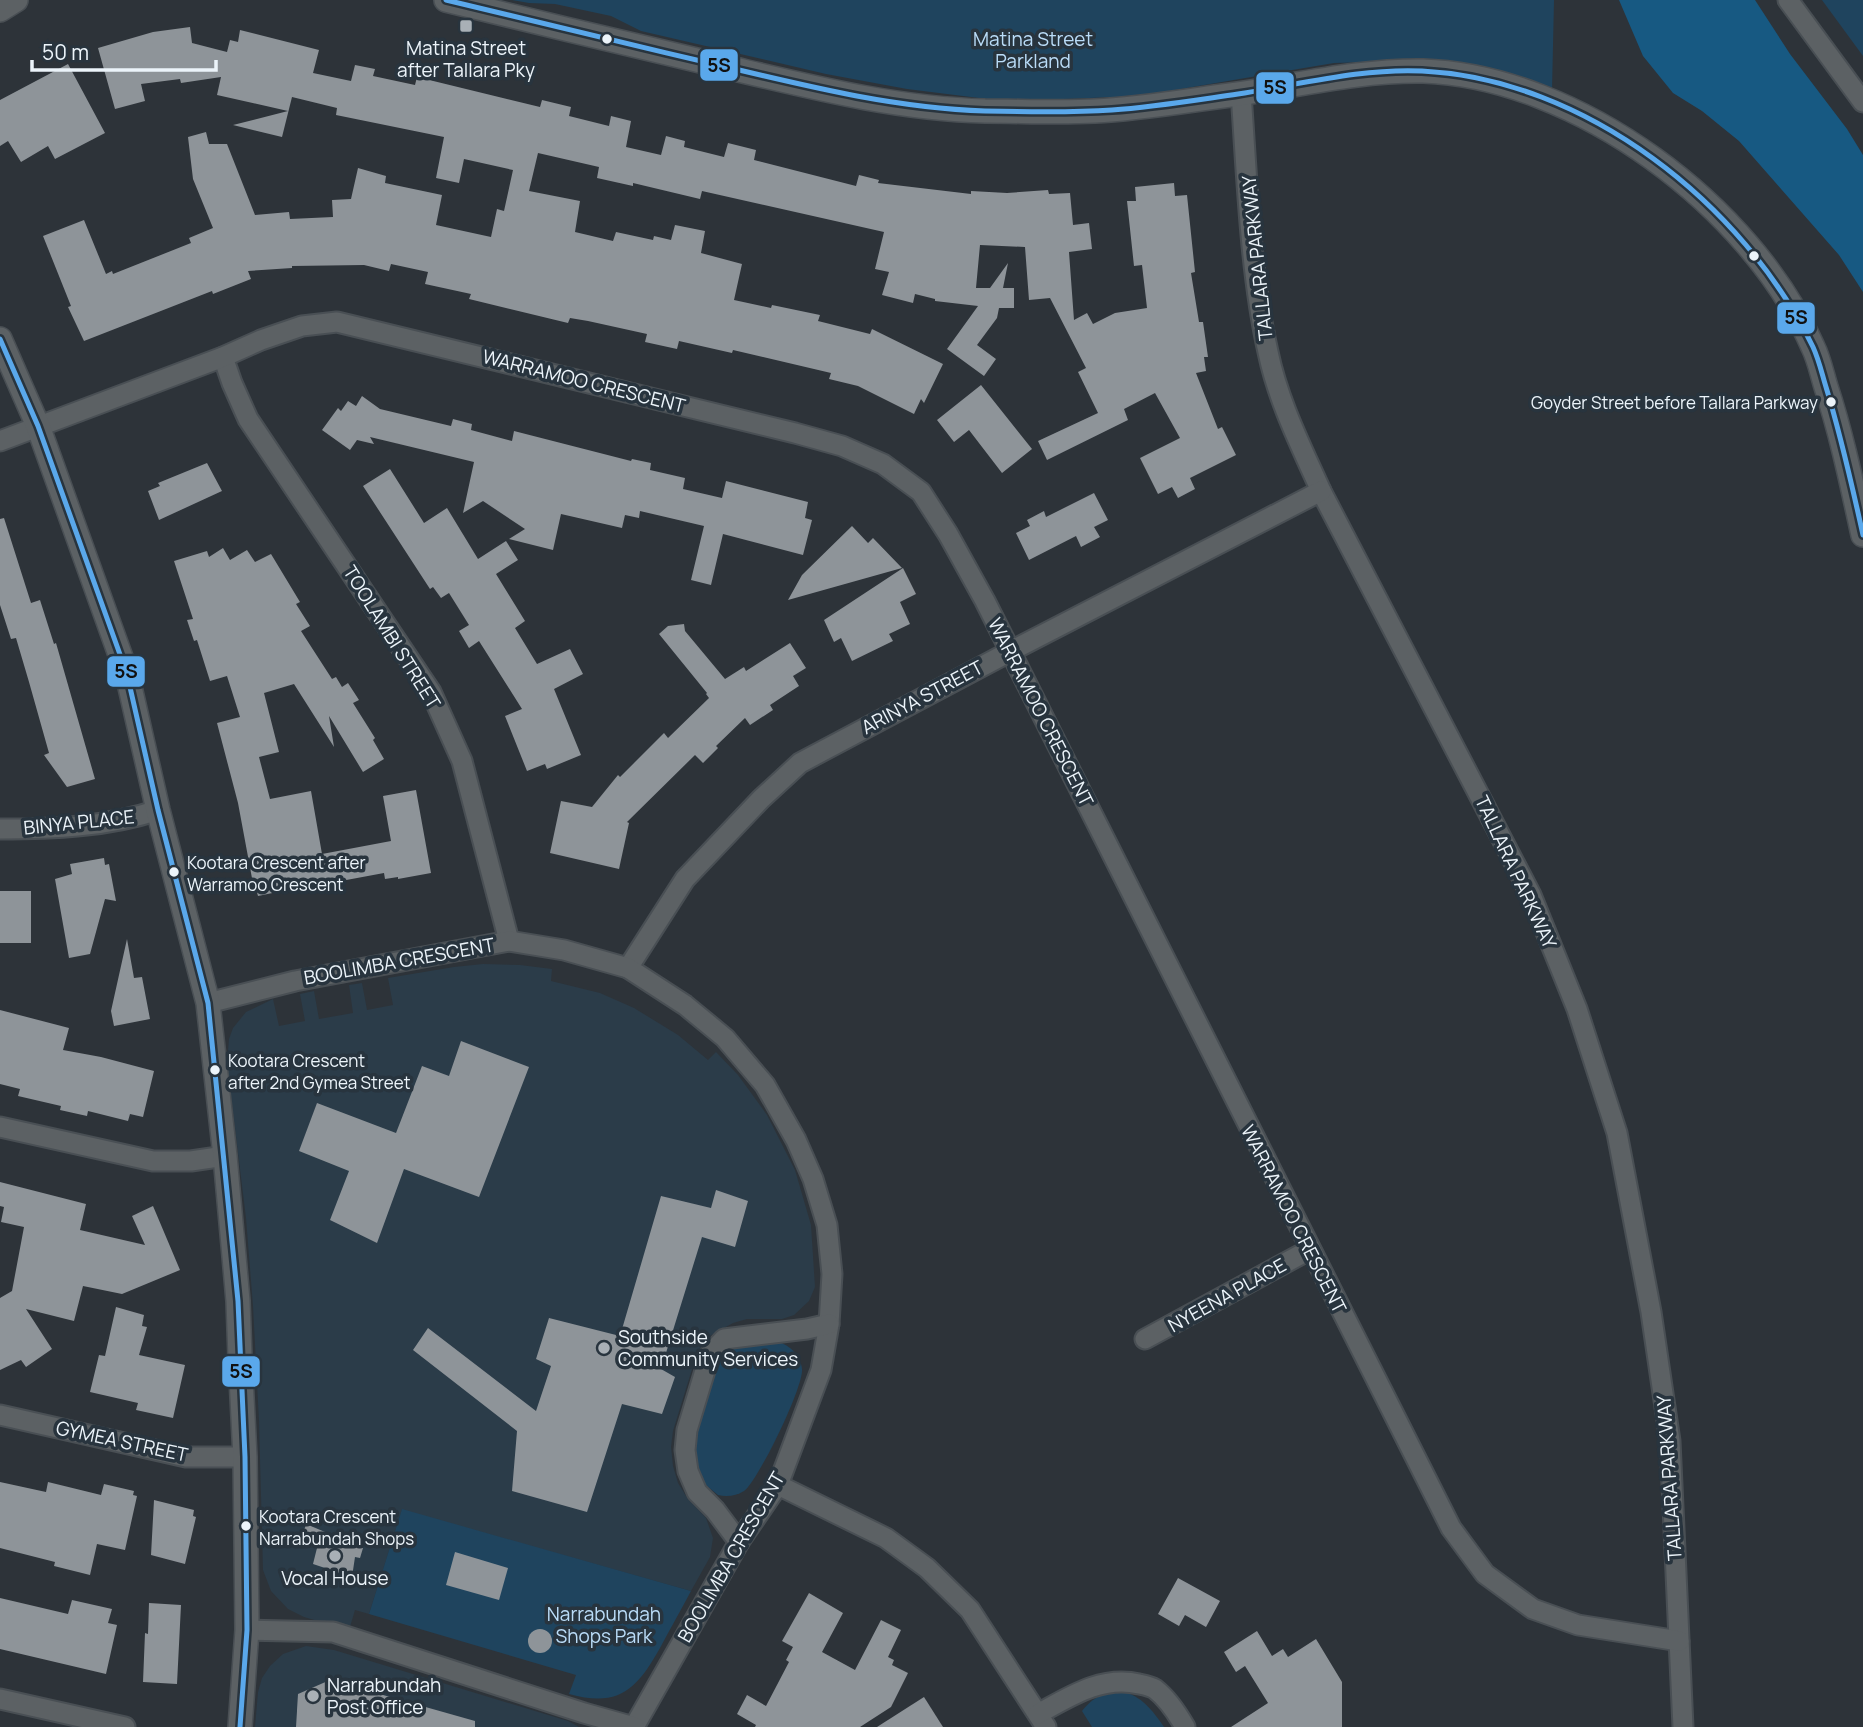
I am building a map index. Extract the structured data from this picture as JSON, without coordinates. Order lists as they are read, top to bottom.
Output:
{
  "streets": {
    "street": [
      "TALLARA PARKWAY",
      "WARRAMOO CRESCENT",
      "TOOLAMBI STREET",
      "ARINYA STREET",
      "BINYA PLACE",
      "BOOLIMBA CRESCENT",
      "NYEENA PLACE",
      "GYMEA STREET"
    ]
  },
  "crossings": [
    ["TALLARA PARKWAY", "WARRAMOO CRESCENT"],
    ["TALLARA PARKWAY", "ARINYA STREET"],
    ["WARRAMOO CRESCENT", "TOOLAMBI STREET"],
    ["WARRAMOO CRESCENT", "ARINYA STREET"],
    ["WARRAMOO CRESCENT", "NYEENA PLACE"],
    ["TOOLAMBI STREET", "BOOLIMBA CRESCENT"],
    ["ARINYA STREET", "BOOLIMBA CRESCENT"]
  ],
  "parks": ["Matina Street Parkland", "Narrabundah Shops Park"],
  "places": {
    "transit": ["Matina Street after Tallara Pky"],
    "other": [
      "Goyder Street before Tallara Parkway",
      "Kootara Crescent after Warramoo Crescent",
      "Kootara Crescent after 2nd Gymea Street",
      "Southside Community Services",
      "Kootara Crescent Narrabundah Shops",
      "Vocal House",
      "Narrabundah Post Office"
    ]
  },
  "lines": ["transit line 5S"],
  "scale_bar": "50 m"
}
